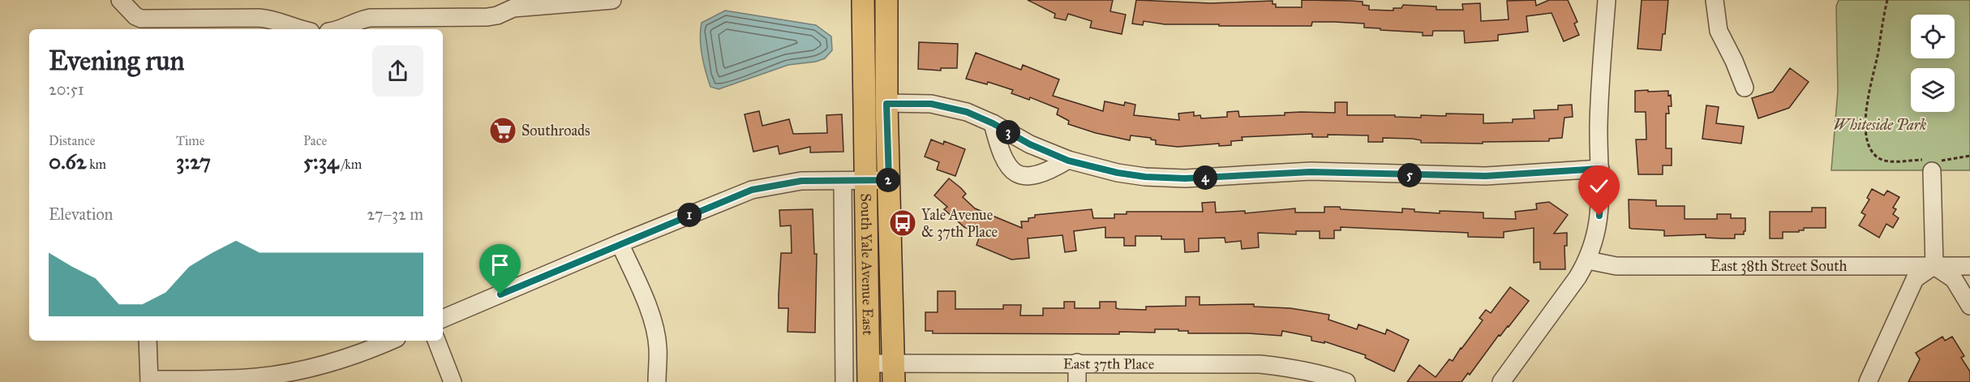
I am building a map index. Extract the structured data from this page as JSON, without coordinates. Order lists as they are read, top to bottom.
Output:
{
  "streets": {
    "main road": ["South Yale Avenue East"],
    "street": ["East 38th Street South", "East 37th Place"]
  },
  "crossings": [
    ["South Yale Avenue East", "East 37th Place"]
  ],
  "parks": ["Whiteside Park"],
  "places": {
    "supermarket": ["Southroads"],
    "bus stop": ["Yale Avenue & 37th Place"]
  },
  "page": {
    "heading": ["Evening run", "20:51"],
    "stats": [
      ["Distance", "0.62 km"],
      ["Time", "3:27"],
      ["Pace", "5:34 /km"]
    ],
    "pins": [
      "3",
      "5",
      "4",
      "2",
      "1"
    ],
    "chart": ["Elevation", "27–32 m"]
  }
}
